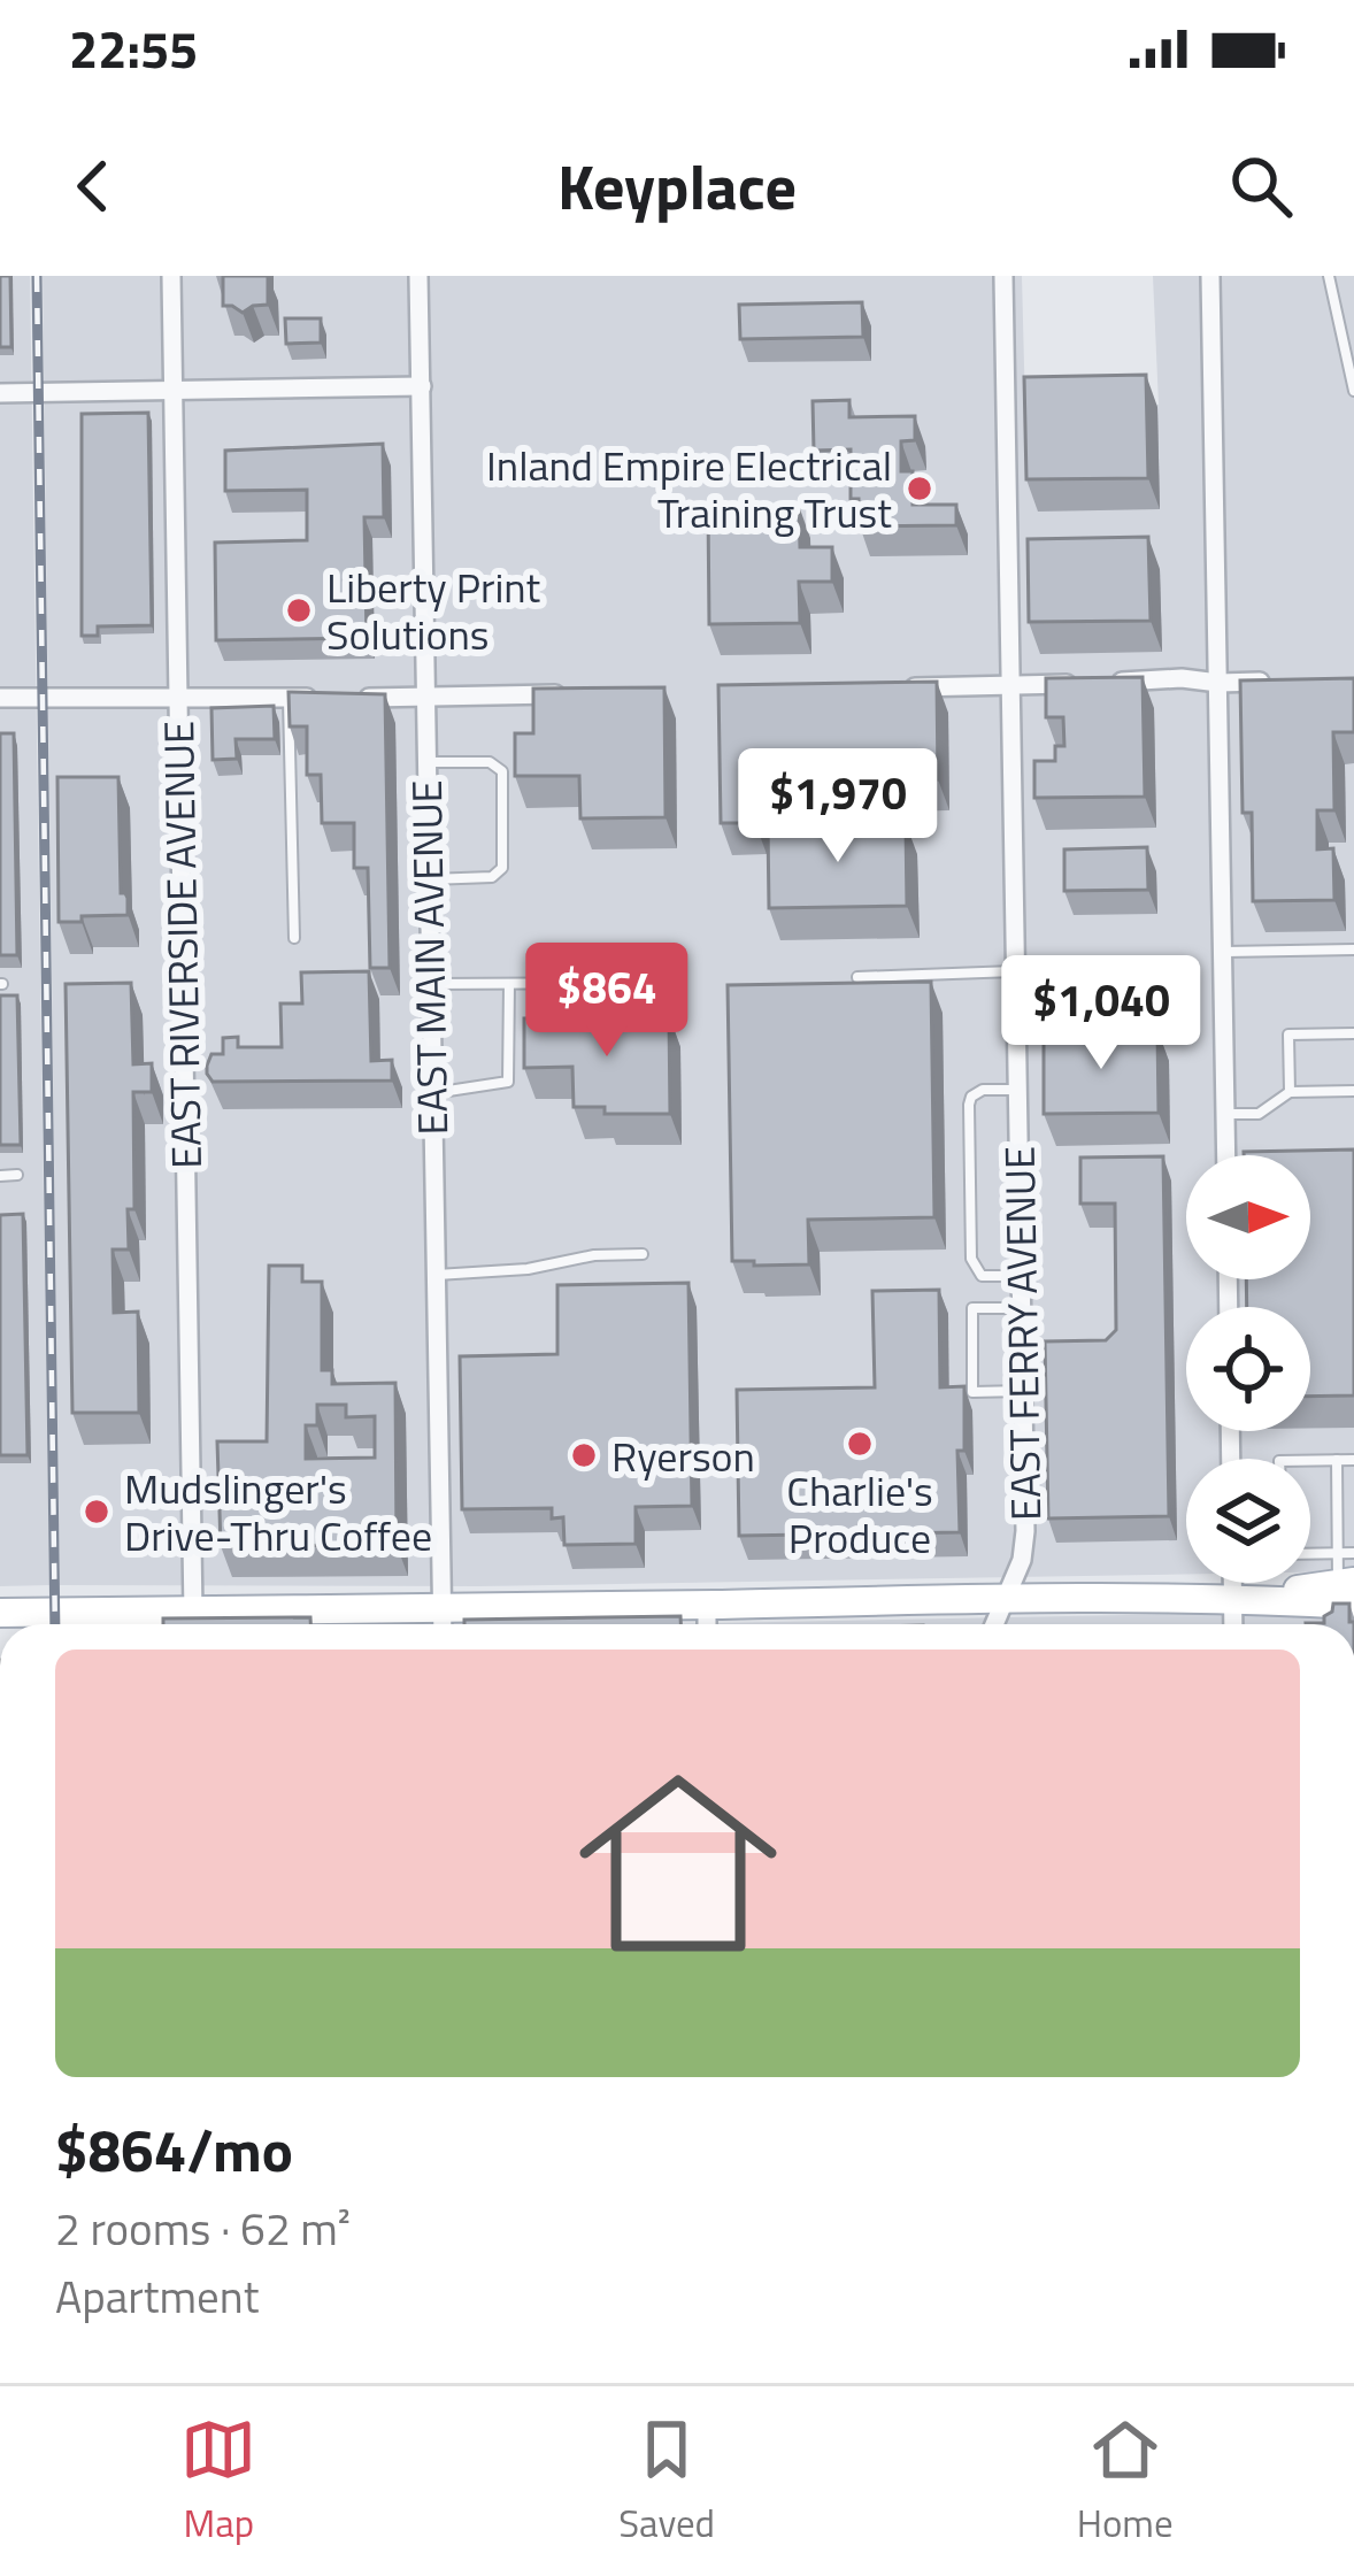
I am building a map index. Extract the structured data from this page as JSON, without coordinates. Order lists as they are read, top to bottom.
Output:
{
  "streets": {
    "street": ["EAST RIVERSIDE AVENUE", "EAST MAIN AVENUE", "EAST FERRY AVENUE"]
  },
  "places": [
    "Inland Empire Electrical Training Trust",
    "Liberty Print Solutions",
    "Charlie's Produce",
    "Ryerson",
    "Mudslinger's Drive-Thru Coffee"
  ],
  "north": "right",
  "page": {
    "status": "22:55",
    "header": "Keyplace",
    "price": ["$1,970", "$864", "$1,040"],
    "list": [
      {
        "name": "$864/mo",
        "note": "2 rooms · 62 m² · Apartment"
      }
    ],
    "tabs": ["Map", "Saved", "Home"]
  }
}
